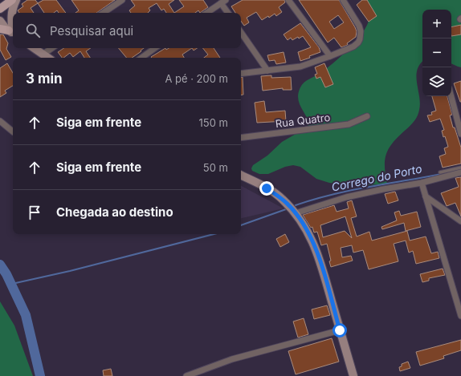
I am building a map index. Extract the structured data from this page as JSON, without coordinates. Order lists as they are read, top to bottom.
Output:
{
  "streets": {
    "street": ["Rua Quatro"]
  },
  "water": ["Corrego do Porto"],
  "page": {
    "map_buttons": ["+", "−"],
    "search": "Pesquisar aqui",
    "heading": ["3 min", "A pé · 200 m"],
    "list": [
      ["Siga em frente", "150 m"],
      ["Siga em frente", "50 m"],
      "Chegada ao destino"
    ]
  }
}
